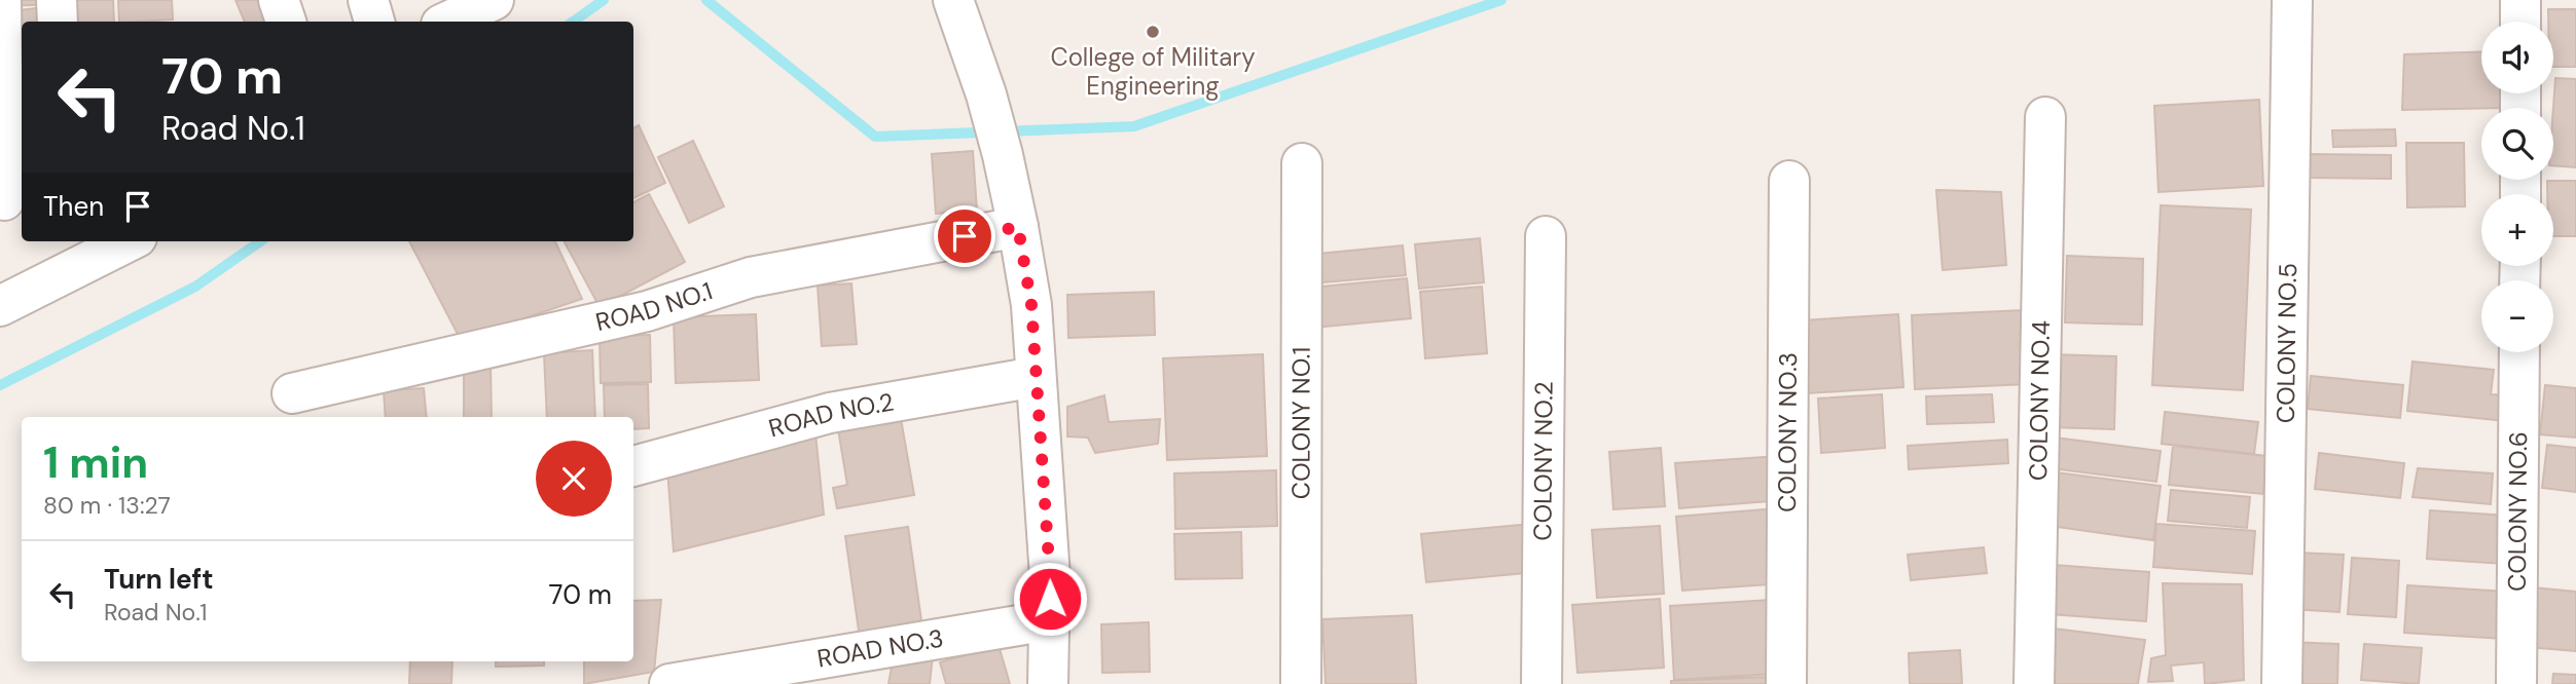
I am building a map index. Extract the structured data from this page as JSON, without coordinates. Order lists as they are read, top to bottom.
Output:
{
  "streets": {
    "street": [
      "ROAD NO.1",
      "COLONY NO.5",
      "COLONY NO.4",
      "ROAD NO.2",
      "COLONY NO.1",
      "COLONY NO.3",
      "COLONY NO.2",
      "COLONY NO.6",
      "ROAD NO.3"
    ]
  },
  "places": ["College of Military Engineering"],
  "page": {
    "map_buttons": ["+", "−"],
    "turn": ["70 m", "Road No.1"],
    "then": "Then",
    "heading": ["1 min", "80 m · 13:27"],
    "list": [
      {
        "name": "Turn left",
        "note": "Road No.1",
        "value": "70 m"
      }
    ]
  }
}
